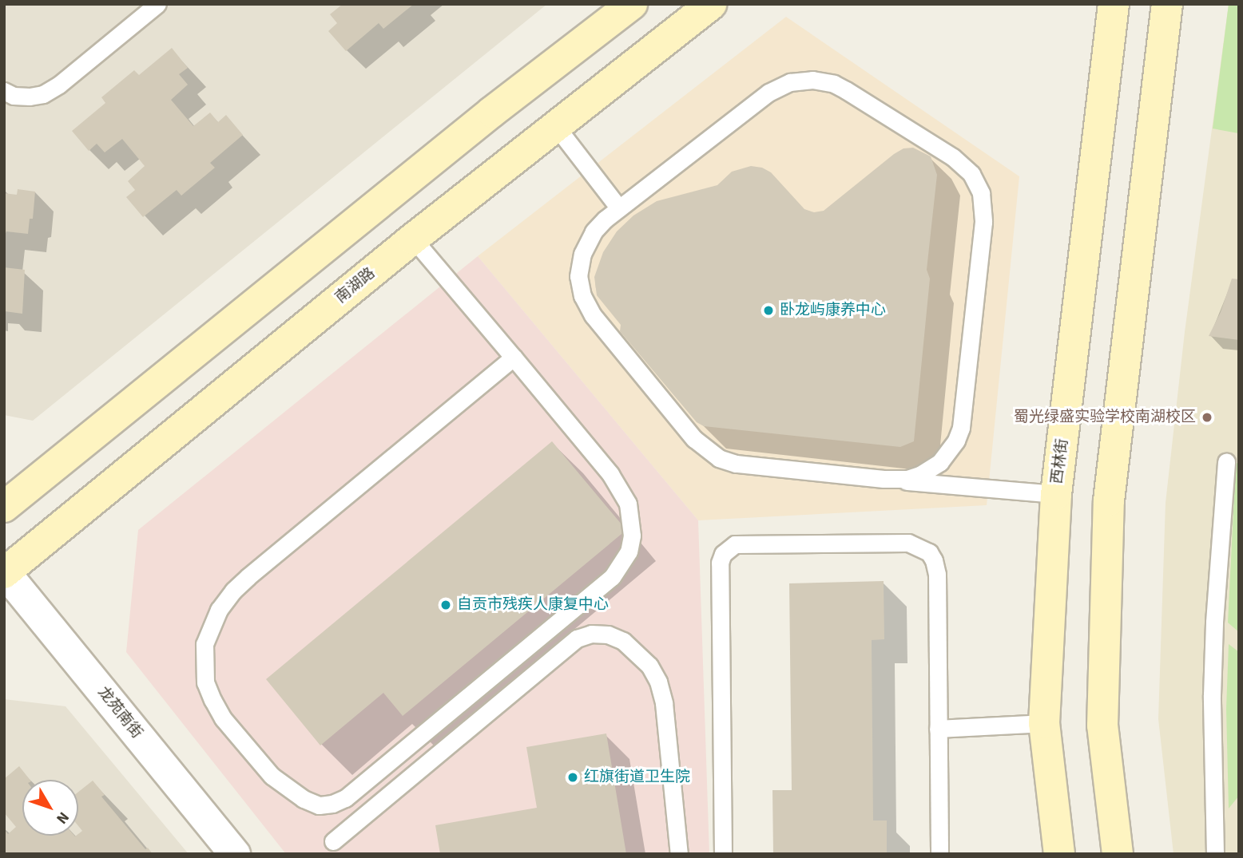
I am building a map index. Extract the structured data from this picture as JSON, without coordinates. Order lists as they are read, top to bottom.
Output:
{
  "streets": {
    "main road": ["南湖路", "西林街"],
    "street": ["龙苑南街"]
  },
  "crossings": [
    ["南湖路", "龙苑南街"]
  ],
  "places": [
    "卧龙屿康养中心",
    "蜀光绿盛实验学校南湖校区",
    "自贡市残疾人康复中心",
    "红旗街道卫生院"
  ],
  "north": "bottom right"
}
